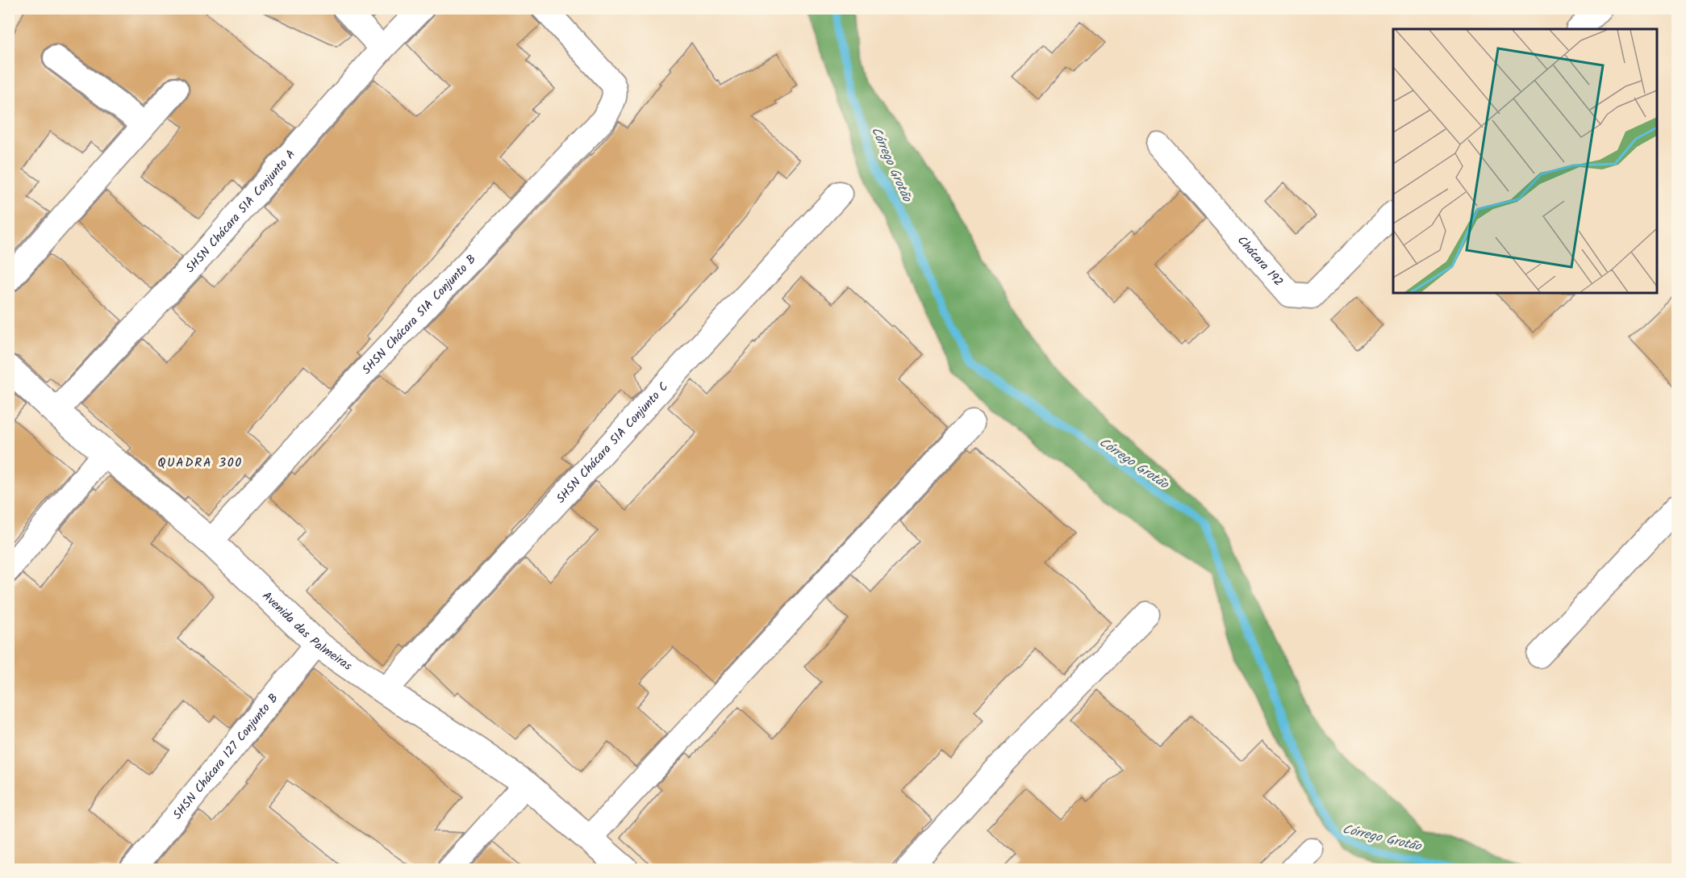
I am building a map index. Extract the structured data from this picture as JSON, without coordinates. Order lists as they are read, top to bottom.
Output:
{
  "streets": {
    "street": [
      "SHSN Chácara 51A Conjunto A",
      "Chácara 192",
      "SHSN Chácara 51A Conjunto B",
      "SHSN Chácara 51A Conjunto C",
      "Avenida das Palmeiras",
      "SHSN Chácara 127 Conjunto B"
    ]
  },
  "crossings": [
    ["SHSN Chácara 51A Conjunto A", "Avenida das Palmeiras"],
    ["SHSN Chácara 51A Conjunto B", "Avenida das Palmeiras"],
    ["SHSN Chácara 51A Conjunto C", "Avenida das Palmeiras"],
    ["Avenida das Palmeiras", "SHSN Chácara 127 Conjunto B"]
  ],
  "districts": ["QUADRA 300"],
  "water": ["Córrego Grotão"]
}
